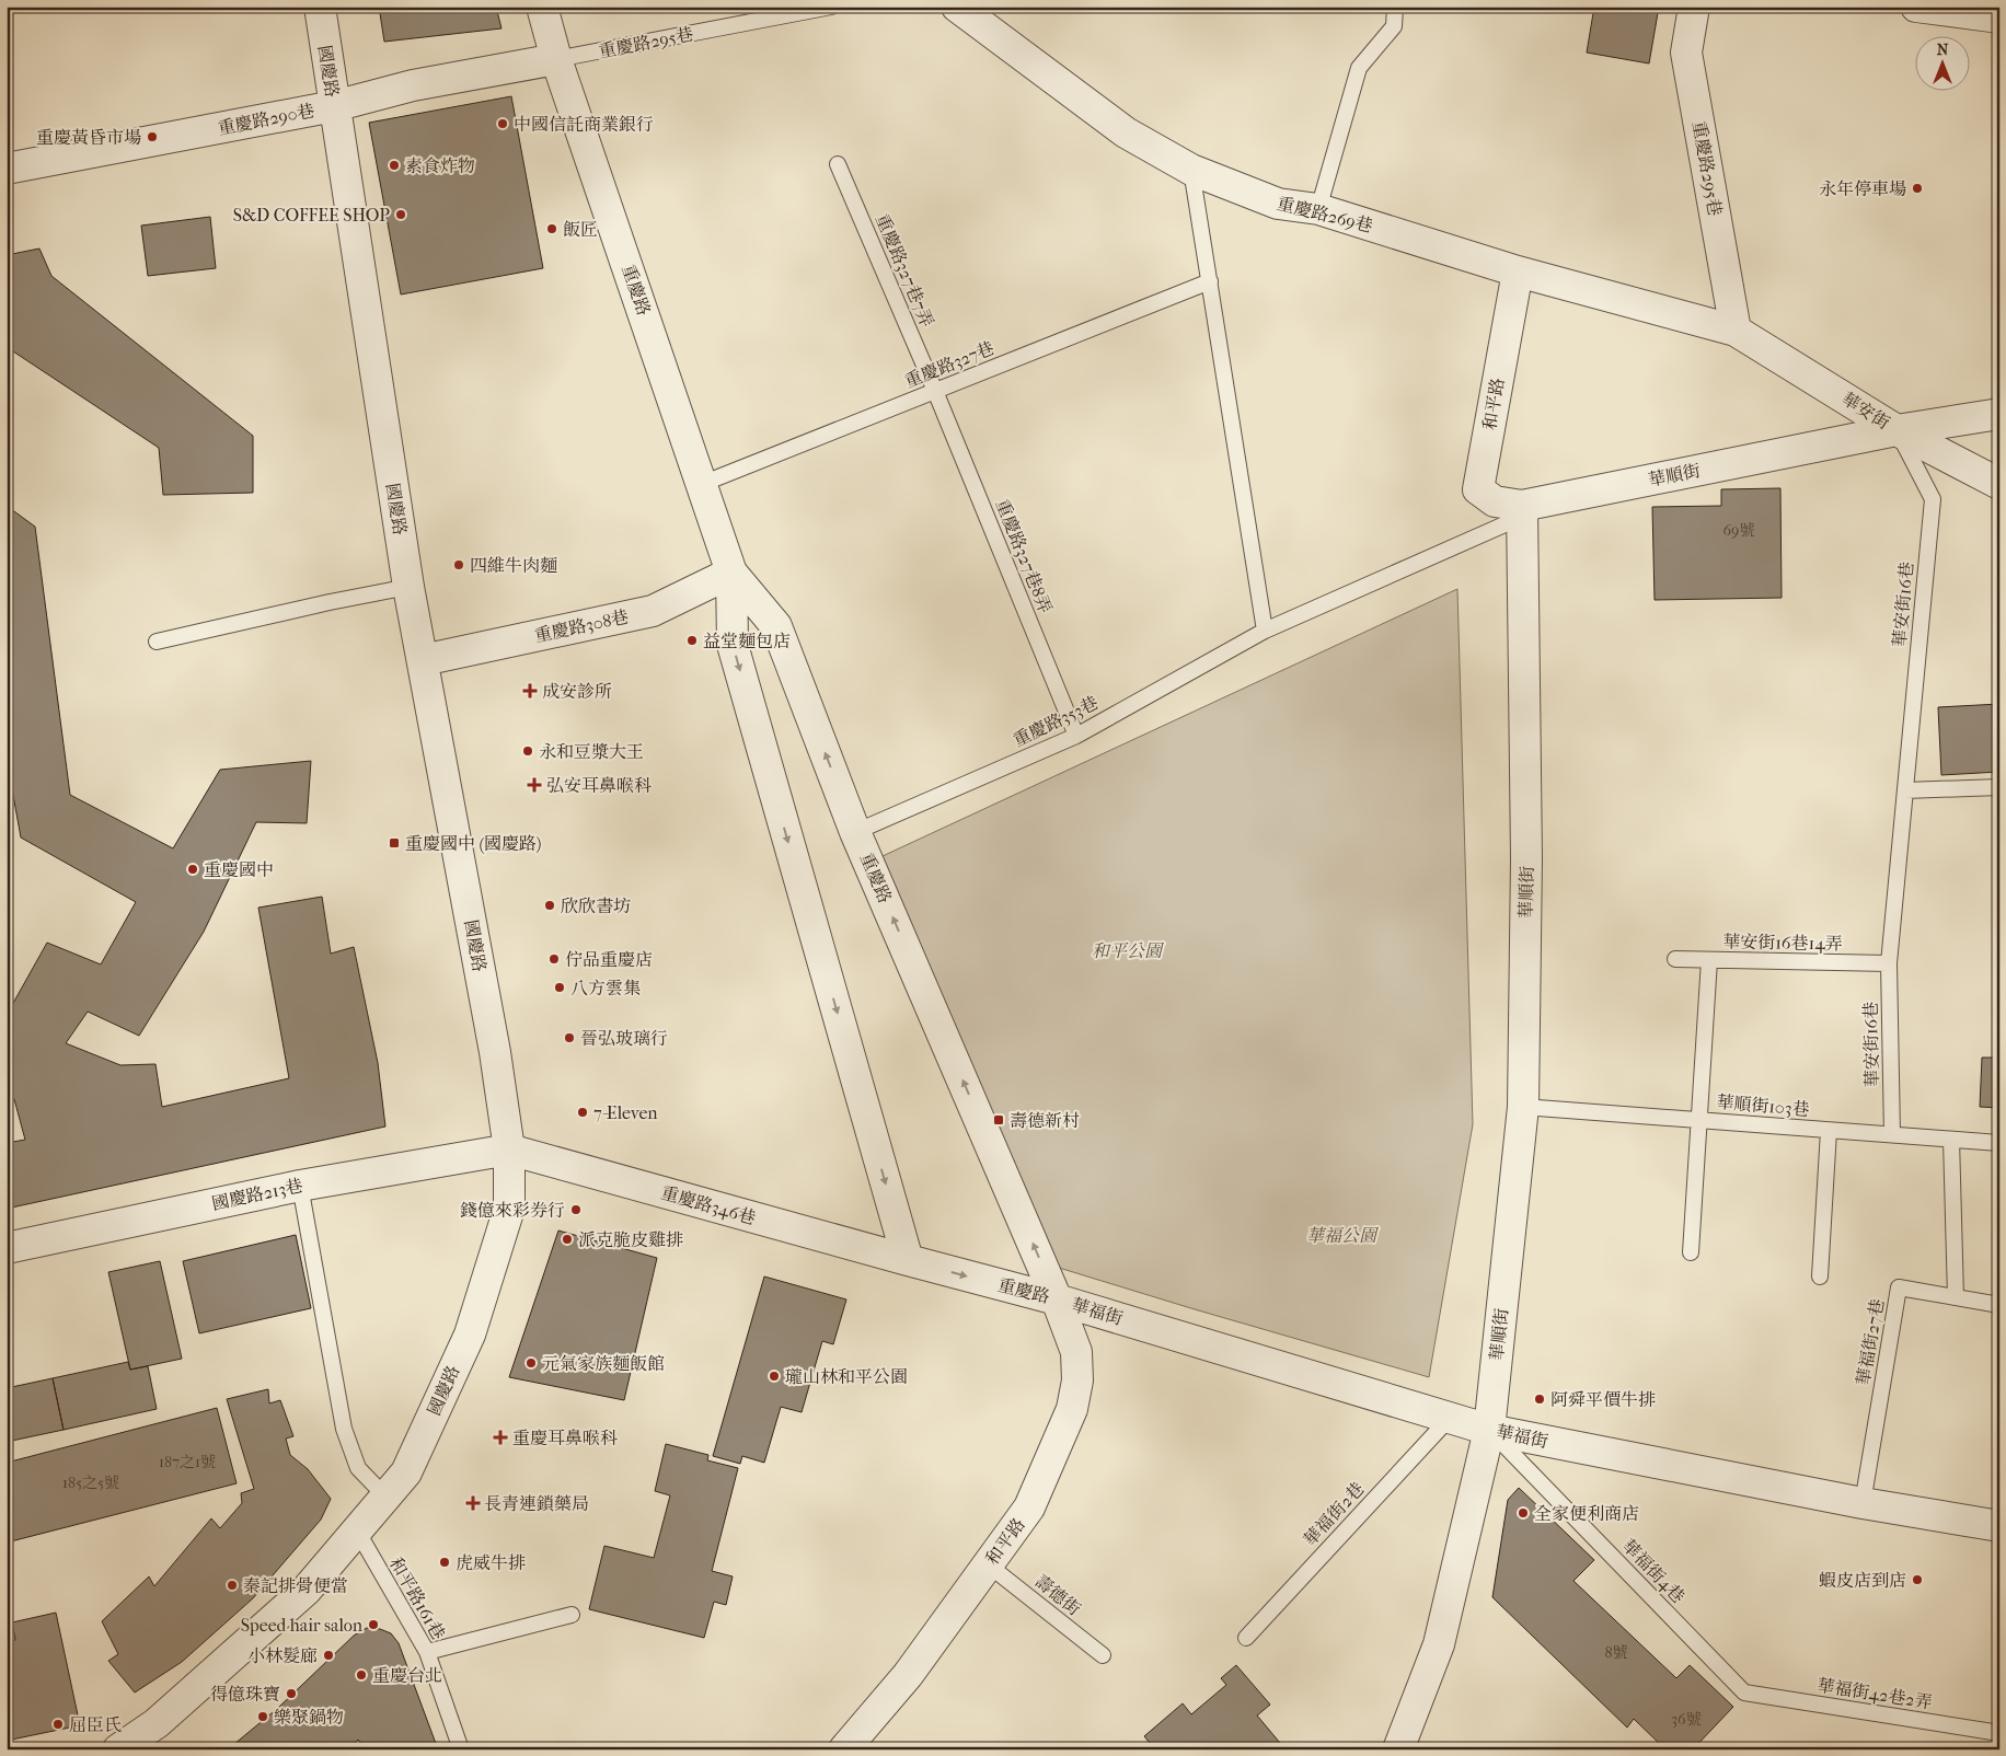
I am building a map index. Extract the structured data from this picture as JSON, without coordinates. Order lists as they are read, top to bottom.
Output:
{
  "streets": {
    "street": [
      "重慶路295巷",
      "國慶路",
      "重慶路290巷",
      "重慶路269巷",
      "重慶路",
      "和平路",
      "華安街",
      "華順街",
      "重慶路308巷",
      "國慶路213巷",
      "重慶路346巷",
      "華福街"
    ],
    "lane": [
      "重慶路327巷7弄",
      "重慶路327巷",
      "重慶路327巷8弄",
      "華安街16巷",
      "重慶路353巷",
      "華安街16巷14弄",
      "華順街103巷",
      "華福街27巷",
      "華福街2巷",
      "華福街4巷",
      "壽德街",
      "和平路161巷",
      "華福街42巷2弄"
    ]
  },
  "crossings": [
    ["重慶路295巷", "重慶路290巷"],
    ["重慶路295巷", "重慶路269巷"],
    ["重慶路295巷", "重慶路"],
    ["重慶路295巷", "華安街"],
    ["國慶路", "重慶路290巷"],
    ["國慶路", "重慶路308巷"],
    ["國慶路", "國慶路213巷"],
    ["國慶路", "重慶路346巷"],
    ["國慶路", "和平路161巷"],
    ["重慶路290巷", "重慶路"],
    ["重慶路269巷", "和平路"],
    ["重慶路269巷", "華安街"],
    ["重慶路327巷7弄", "重慶路327巷"],
    ["重慶路327巷7弄", "重慶路327巷8弄"],
    ["重慶路", "重慶路327巷"],
    ["重慶路", "和平路"],
    ["重慶路", "重慶路308巷"],
    ["重慶路", "重慶路353巷"],
    ["重慶路", "重慶路346巷"],
    ["重慶路", "華福街"],
    ["重慶路327巷", "重慶路327巷8弄"],
    ["和平路", "華順街"],
    ["和平路", "重慶路353巷"],
    ["和平路", "華福街"],
    ["和平路", "壽德街"],
    ["華安街", "華順街"],
    ["華安街", "華安街16巷"],
    ["華順街", "華安街16巷"],
    ["華順街", "重慶路353巷"],
    ["華順街", "華順街103巷"],
    ["華順街", "華福街"],
    ["華順街", "華福街4巷"],
    ["重慶路327巷8弄", "重慶路353巷"],
    ["華安街16巷", "華安街16巷14弄"],
    ["華安街16巷", "華順街103巷"],
    ["國慶路213巷", "重慶路346巷"],
    ["華福街", "華福街27巷"],
    ["華福街", "華福街2巷"],
    ["華福街", "華福街4巷"],
    ["華福街4巷", "華福街42巷2弄"]
  ],
  "parks": ["和平公園", "華福公園"],
  "places": {
    "other": [
      "中國信託商業銀行",
      "重慶黃昏市場",
      "素食炸物",
      "永年停車場",
      "S&D COFFEE SHOP",
      "飯匠",
      "四維牛肉麵",
      "益堂麵包店",
      "永和豆漿大王",
      "重慶國中",
      "欣欣書坊",
      "佇品重慶店",
      "八方雲集",
      "晉弘玻璃行",
      "7-Eleven",
      "錢億來彩券行",
      "派克脆皮雞排",
      "元氣家族麵飯館",
      "瓏山林和平公園",
      "阿舜平價牛排",
      "全家便利商店",
      "虎威牛排",
      "蝦皮店到店",
      "秦記排骨便當",
      "Speed hair salon",
      "小林髮廊",
      "重慶台北",
      "得億珠寶",
      "樂聚鍋物",
      "屈臣氏"
    ],
    "health": [
      "成安診所",
      "弘安耳鼻喉科",
      "重慶耳鼻喉科",
      "長青連鎖藥局"
    ],
    "transit": ["重慶國中 (國慶路)", "壽德新村"]
  },
  "house_numbers": [
    "69號",
    "187之1號",
    "185之5號",
    "8號",
    "36號"
  ],
  "north": "top"
}
